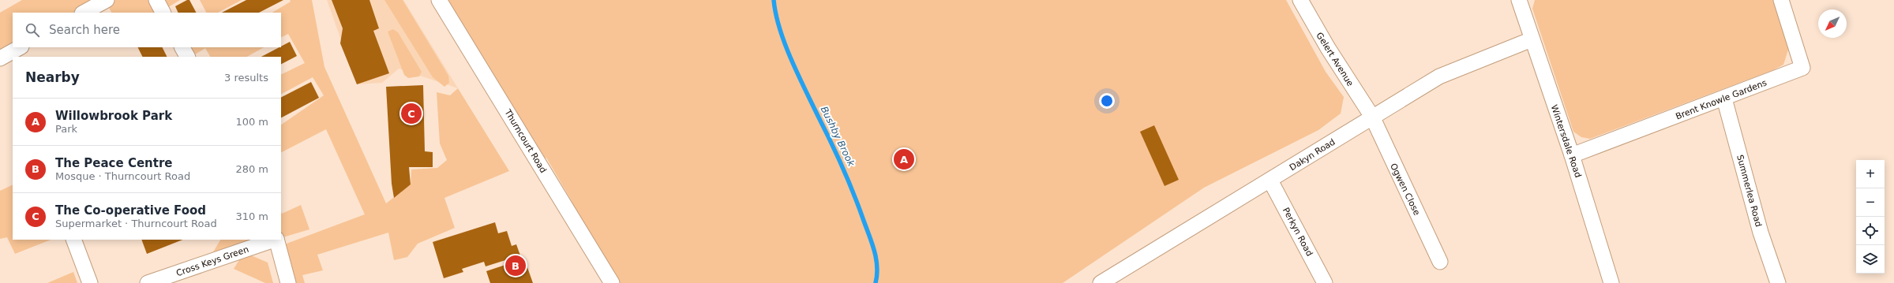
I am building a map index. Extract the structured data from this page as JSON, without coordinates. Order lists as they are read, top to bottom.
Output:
{
  "streets": {
    "street": [
      "Gelert Avenue",
      "Brent Knowle Gardens",
      "Thurncourt Road",
      "Wintersdale Road",
      "Dakyn Road",
      "Ogwen Close",
      "Summerlea Road",
      "Perkyn Road",
      "Cross Keys Green"
    ]
  },
  "crossings": [
    ["Gelert Avenue", "Dakyn Road"],
    ["Gelert Avenue", "Ogwen Close"],
    ["Brent Knowle Gardens", "Wintersdale Road"],
    ["Brent Knowle Gardens", "Summerlea Road"],
    ["Wintersdale Road", "Dakyn Road"],
    ["Dakyn Road", "Ogwen Close"],
    ["Dakyn Road", "Perkyn Road"]
  ],
  "water": ["Bushby Brook"],
  "north": "bottom left",
  "page": {
    "search": "Search here",
    "heading": ["Nearby", "3 results"],
    "list": [
      {
        "mark": "A",
        "name": "Willowbrook Park",
        "note": "Park",
        "value": "100 m"
      },
      {
        "mark": "B",
        "name": "The Peace Centre",
        "note": "Mosque · Thurncourt Road",
        "value": "280 m"
      },
      {
        "mark": "C",
        "name": "The Co-operative Food",
        "note": "Supermarket · Thurncourt Road",
        "value": "310 m"
      }
    ],
    "pins": ["C", "A", "B"],
    "map_buttons": ["+", "−"]
  }
}
